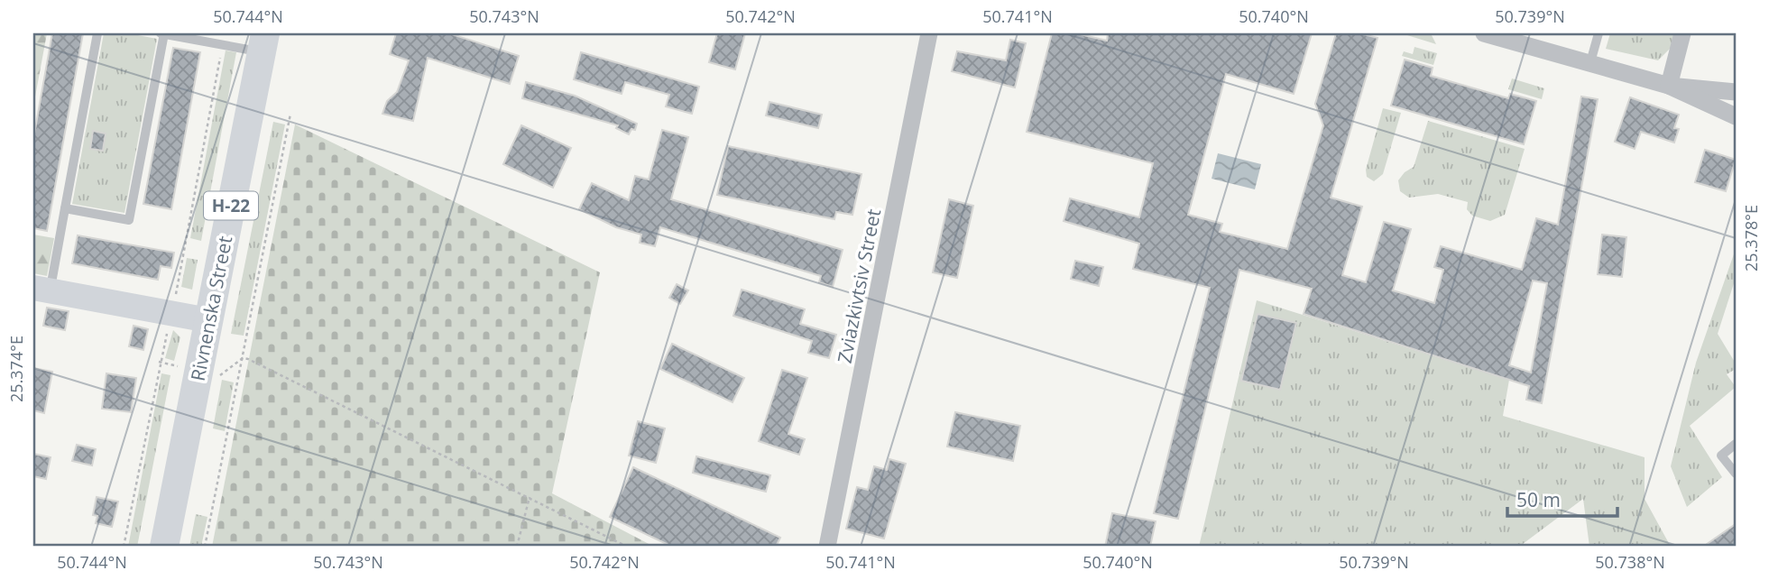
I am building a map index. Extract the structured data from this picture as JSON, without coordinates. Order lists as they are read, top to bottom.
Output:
{
  "streets": {
    "main road": ["Н-22", "Rivnenska Street"],
    "street": ["Zviazkivtsiv Street"]
  },
  "scale_bar": "50 m",
  "coordinates": [
    "50.744°N",
    "50.743°N",
    "50.742°N",
    "50.741°N",
    "50.740°N",
    "50.739°N",
    "25.378°E",
    "25.374°E",
    "50.738°N"
  ]
}
